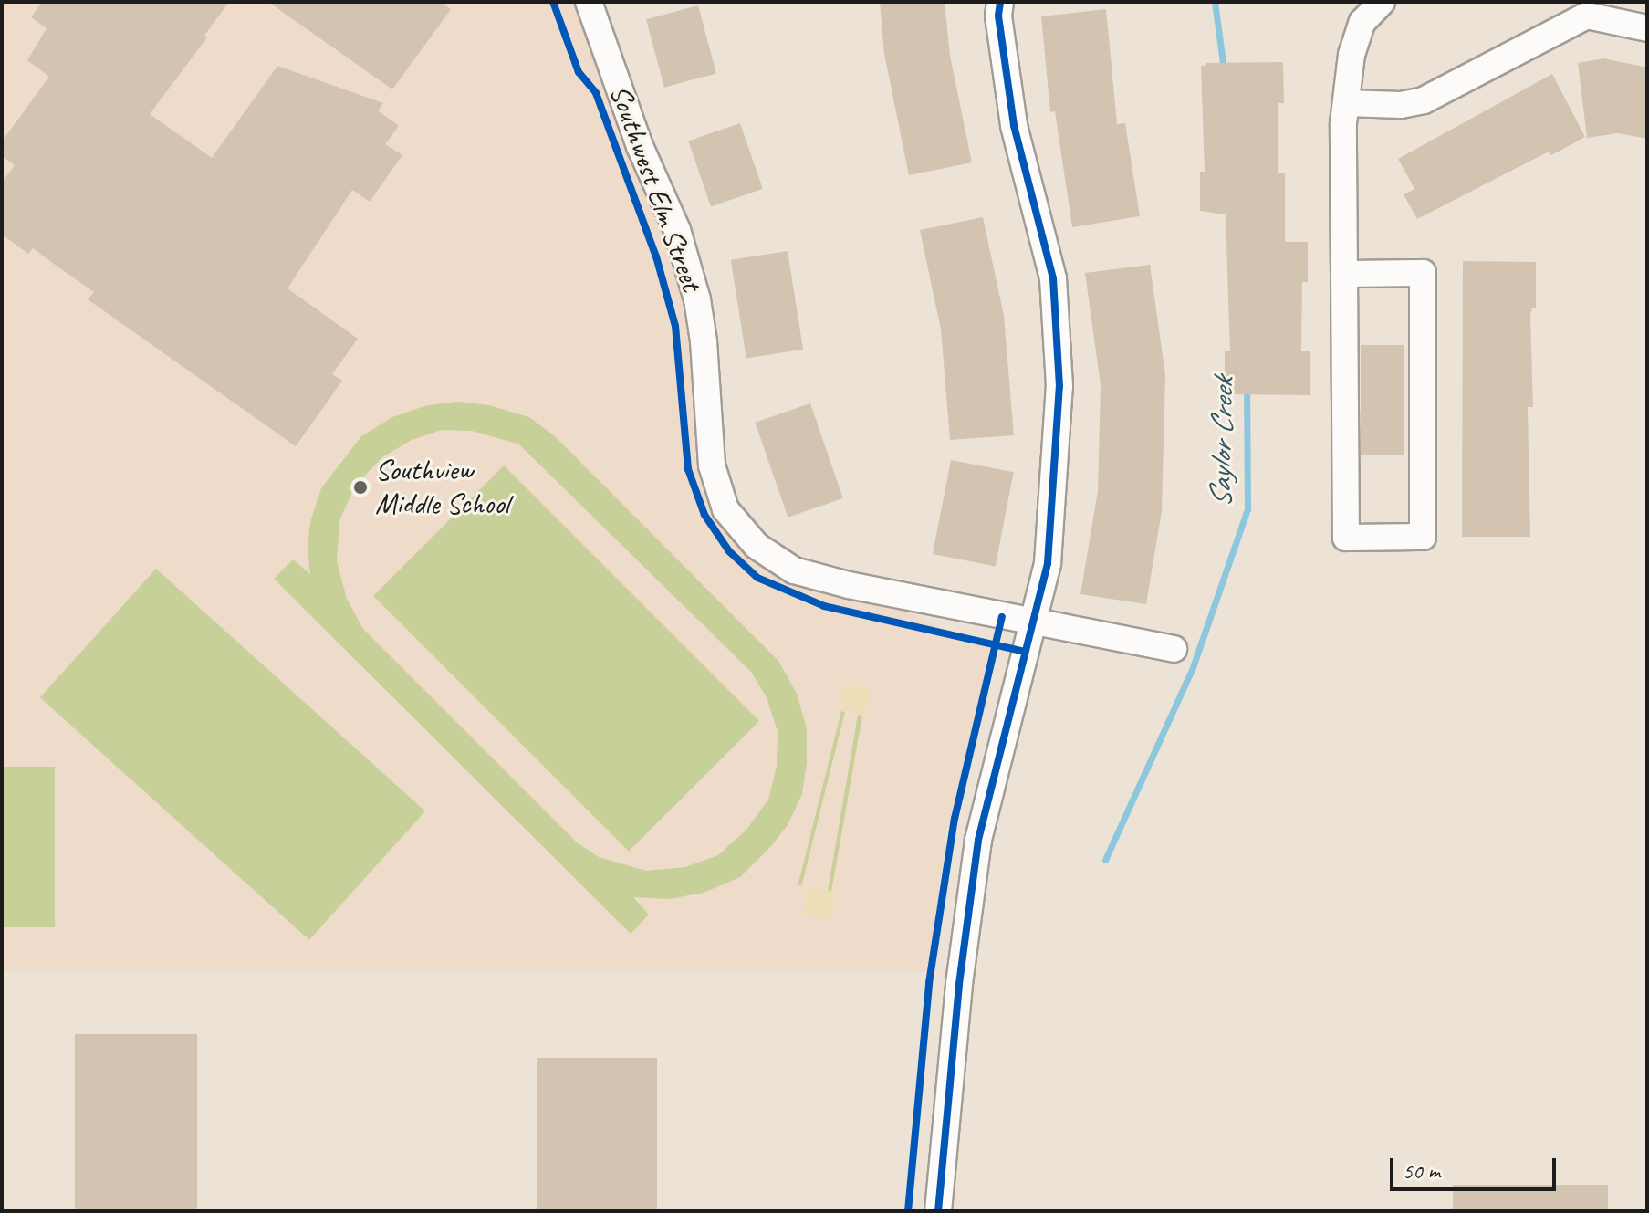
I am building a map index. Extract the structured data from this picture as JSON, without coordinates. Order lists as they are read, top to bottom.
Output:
{
  "streets": {
    "street": ["Southwest Elm Street"]
  },
  "water": ["Saylor Creek"],
  "places": ["Southview Middle School"],
  "scale_bar": "50 m"
}
